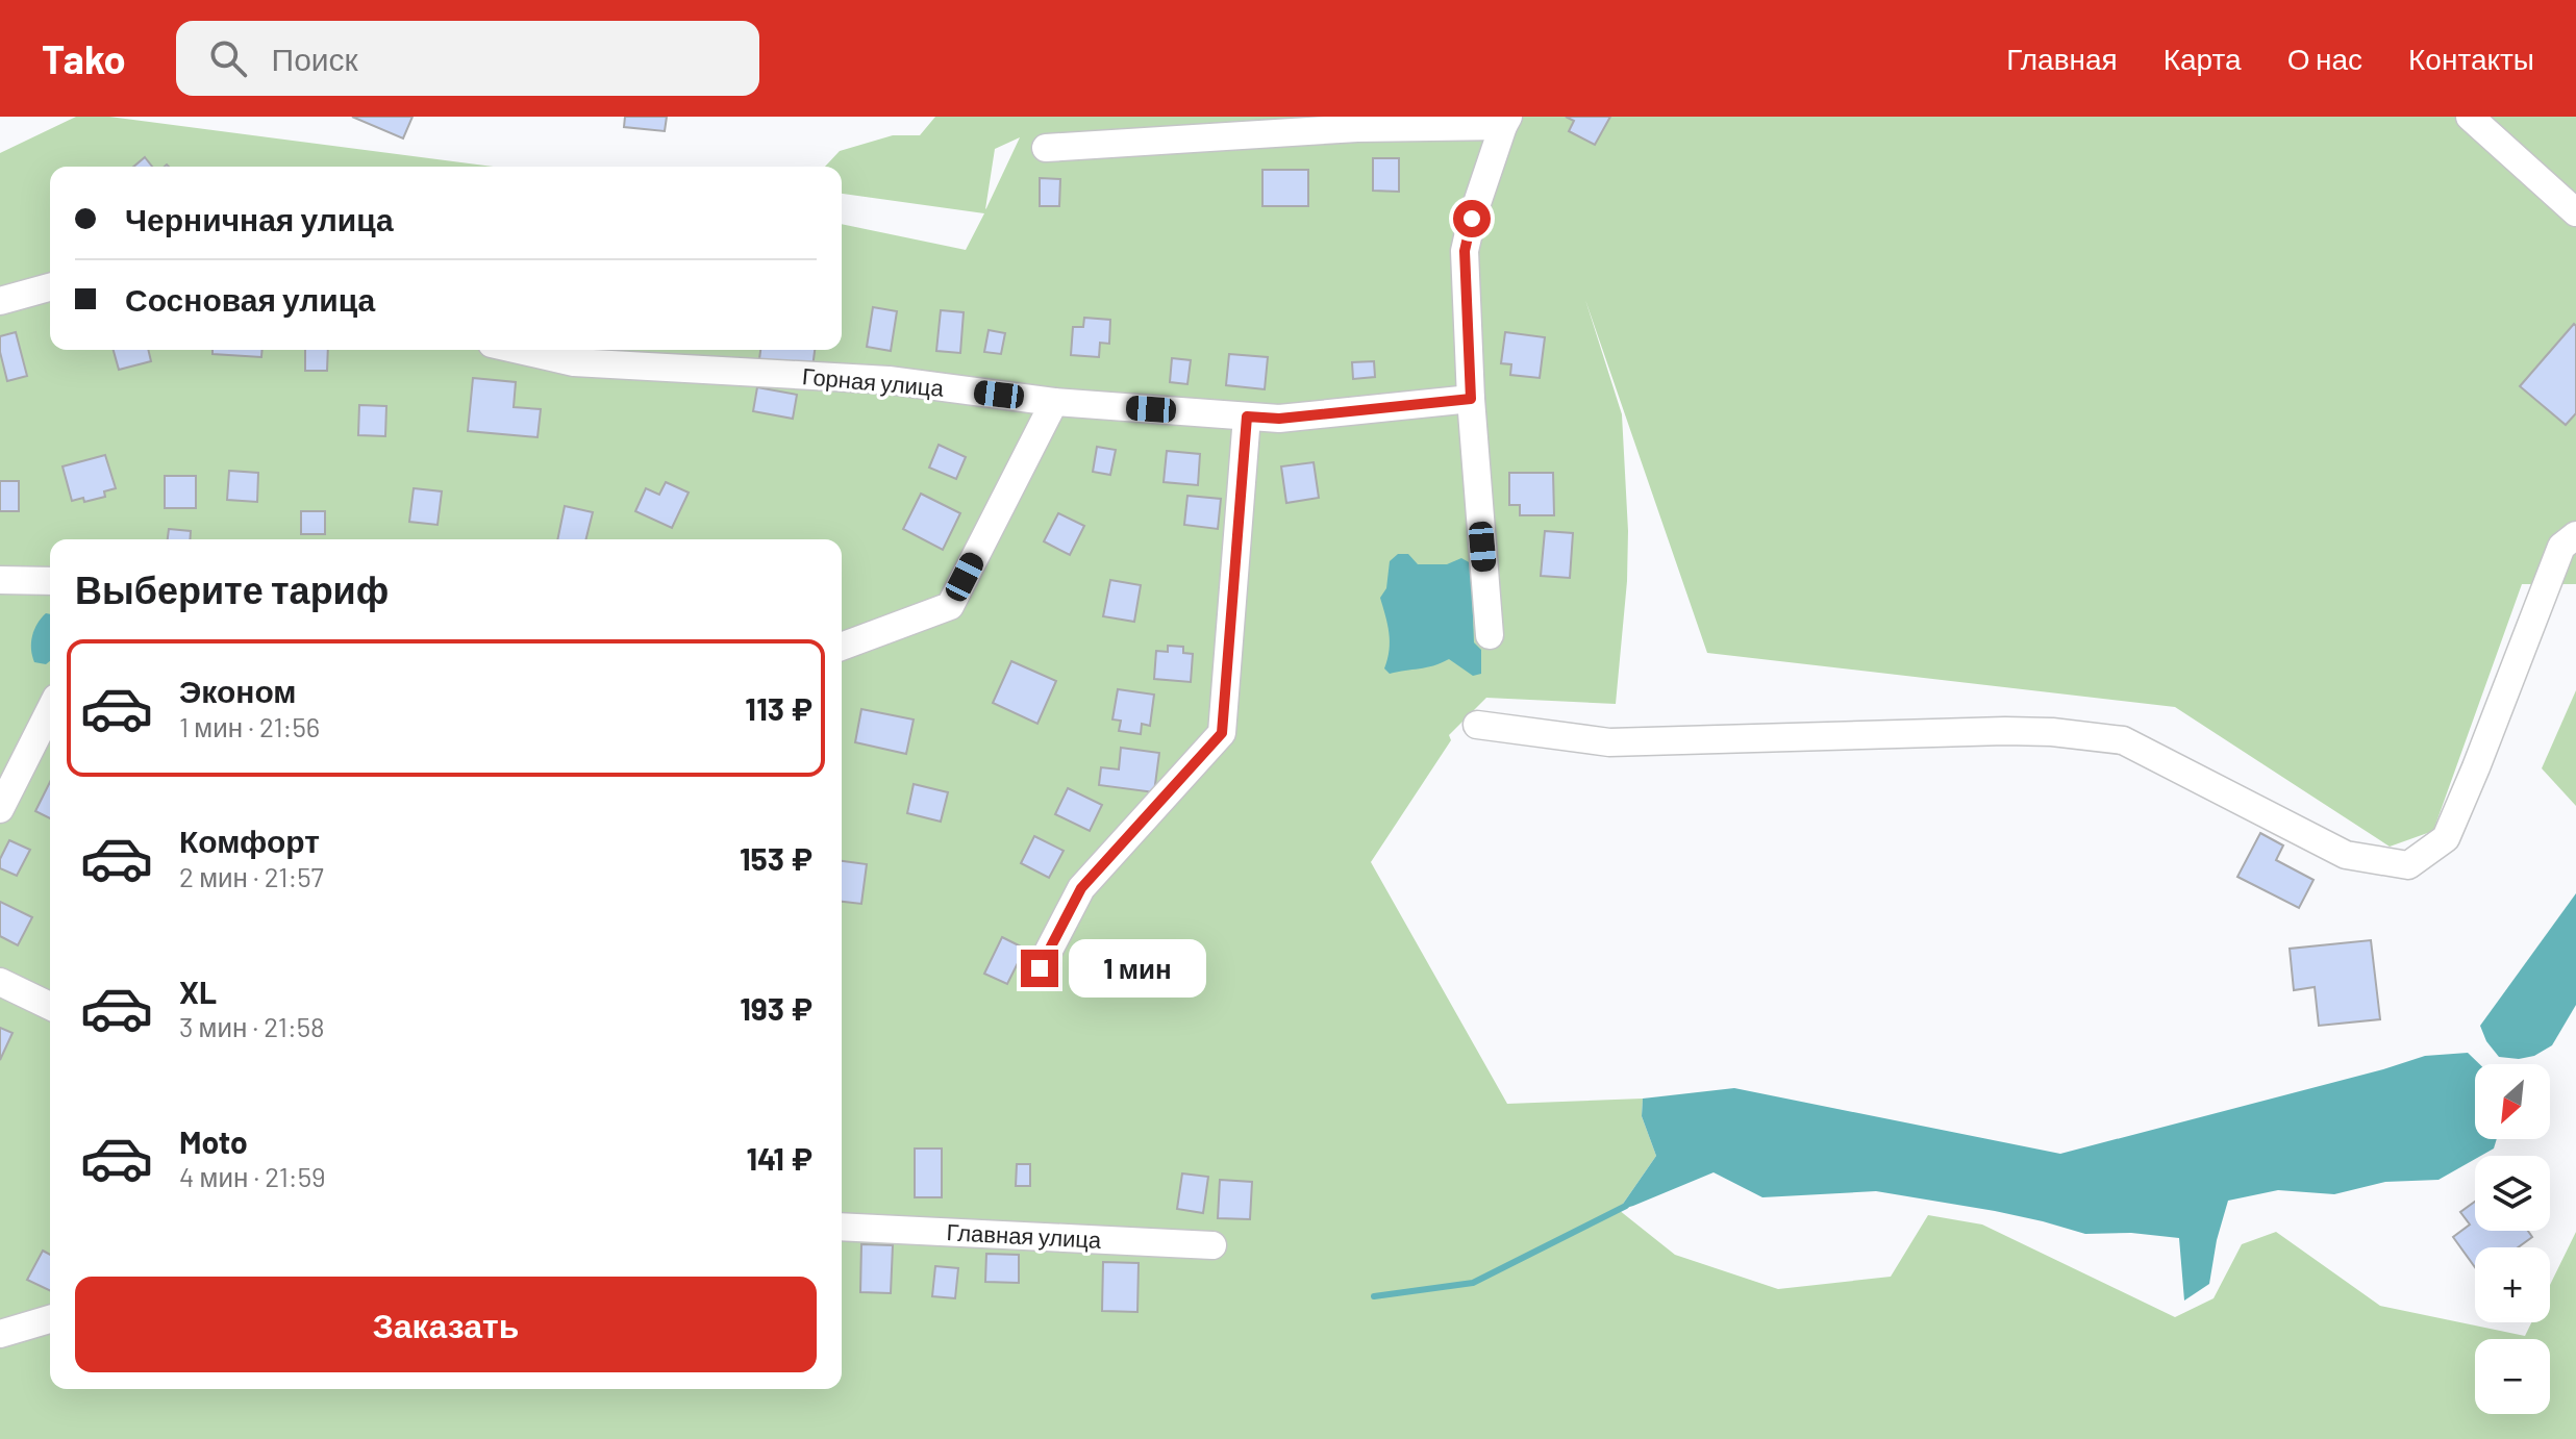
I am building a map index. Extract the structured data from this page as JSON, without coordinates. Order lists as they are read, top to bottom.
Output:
{
  "streets": {
    "street": ["Горная улица", "Главная улица"]
  },
  "north": "bottom left",
  "page": {
    "header": "Tako",
    "search": "Поиск",
    "nav": [
      "Главная",
      "Карта",
      "О нас",
      "Контакты"
    ],
    "banner": ["Черничная улица", "Сосновая улица"],
    "heading": "Выберите тариф",
    "list": [
      {
        "name": "Эконом",
        "note": "1 мин · 21:56",
        "value": "113 ₽"
      },
      {
        "name": "Комфорт",
        "note": "2 мин · 21:57",
        "value": "153 ₽"
      },
      {
        "name": "XL",
        "note": "3 мин · 21:58",
        "value": "193 ₽"
      },
      {
        "name": "Moto",
        "note": "4 мин · 21:59",
        "value": "141 ₽"
      }
    ],
    "bubble": "1 мин",
    "map_buttons": ["+", "−"],
    "buttons": "Заказать"
  }
}
